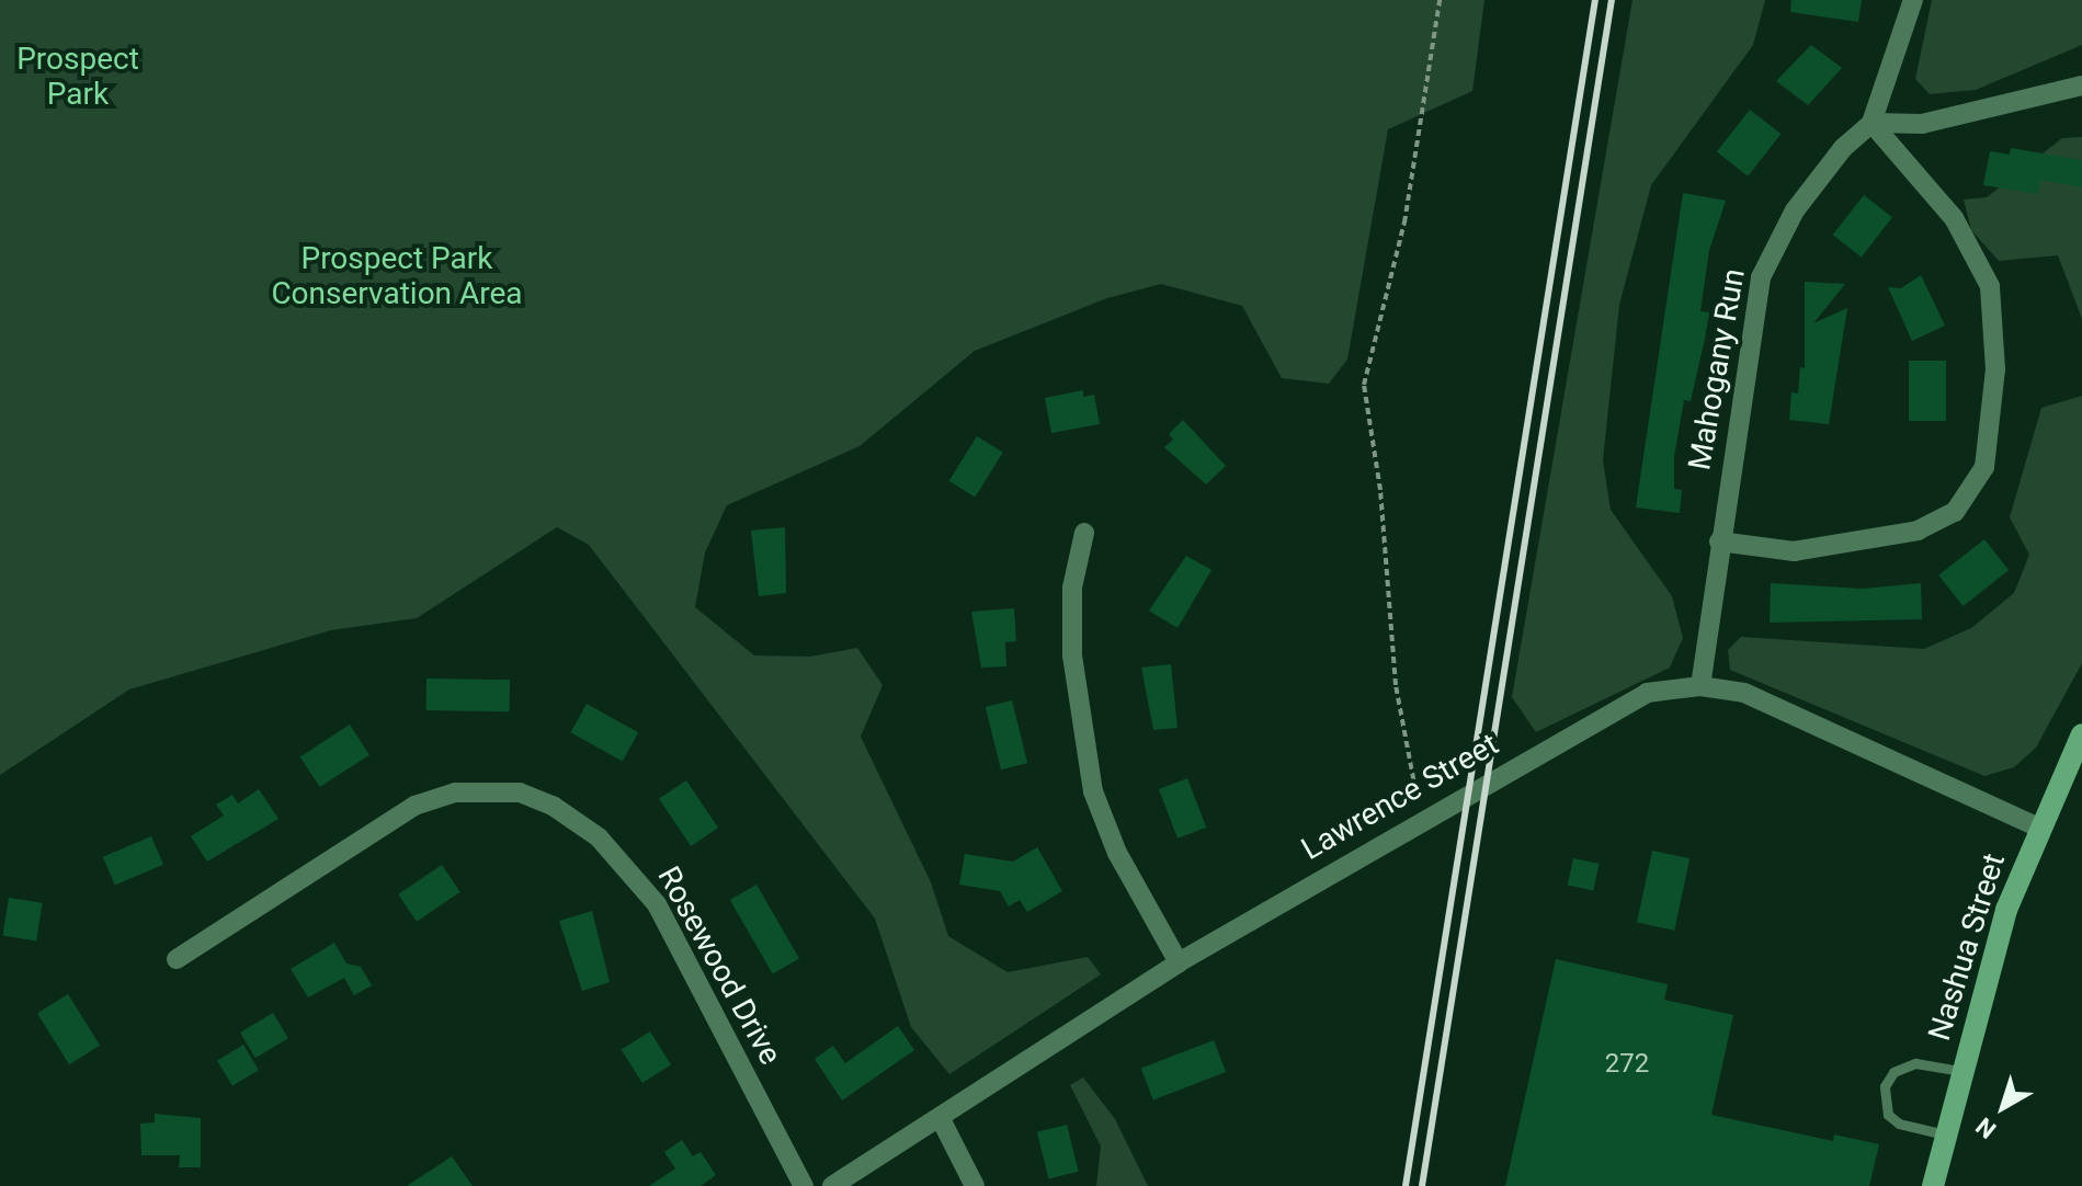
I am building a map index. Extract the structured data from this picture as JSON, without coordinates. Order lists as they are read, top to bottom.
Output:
{
  "streets": {
    "main road": ["Nashua Street"],
    "street": ["Mahogany Run", "Lawrence Street", "Rosewood Drive"]
  },
  "crossings": [
    ["Mahogany Run", "Lawrence Street"],
    ["Lawrence Street", "Nashua Street"]
  ],
  "parks": ["Prospect Park", "Prospect Park Conservation Area"],
  "house_numbers": ["272"],
  "north": "bottom left"
}
